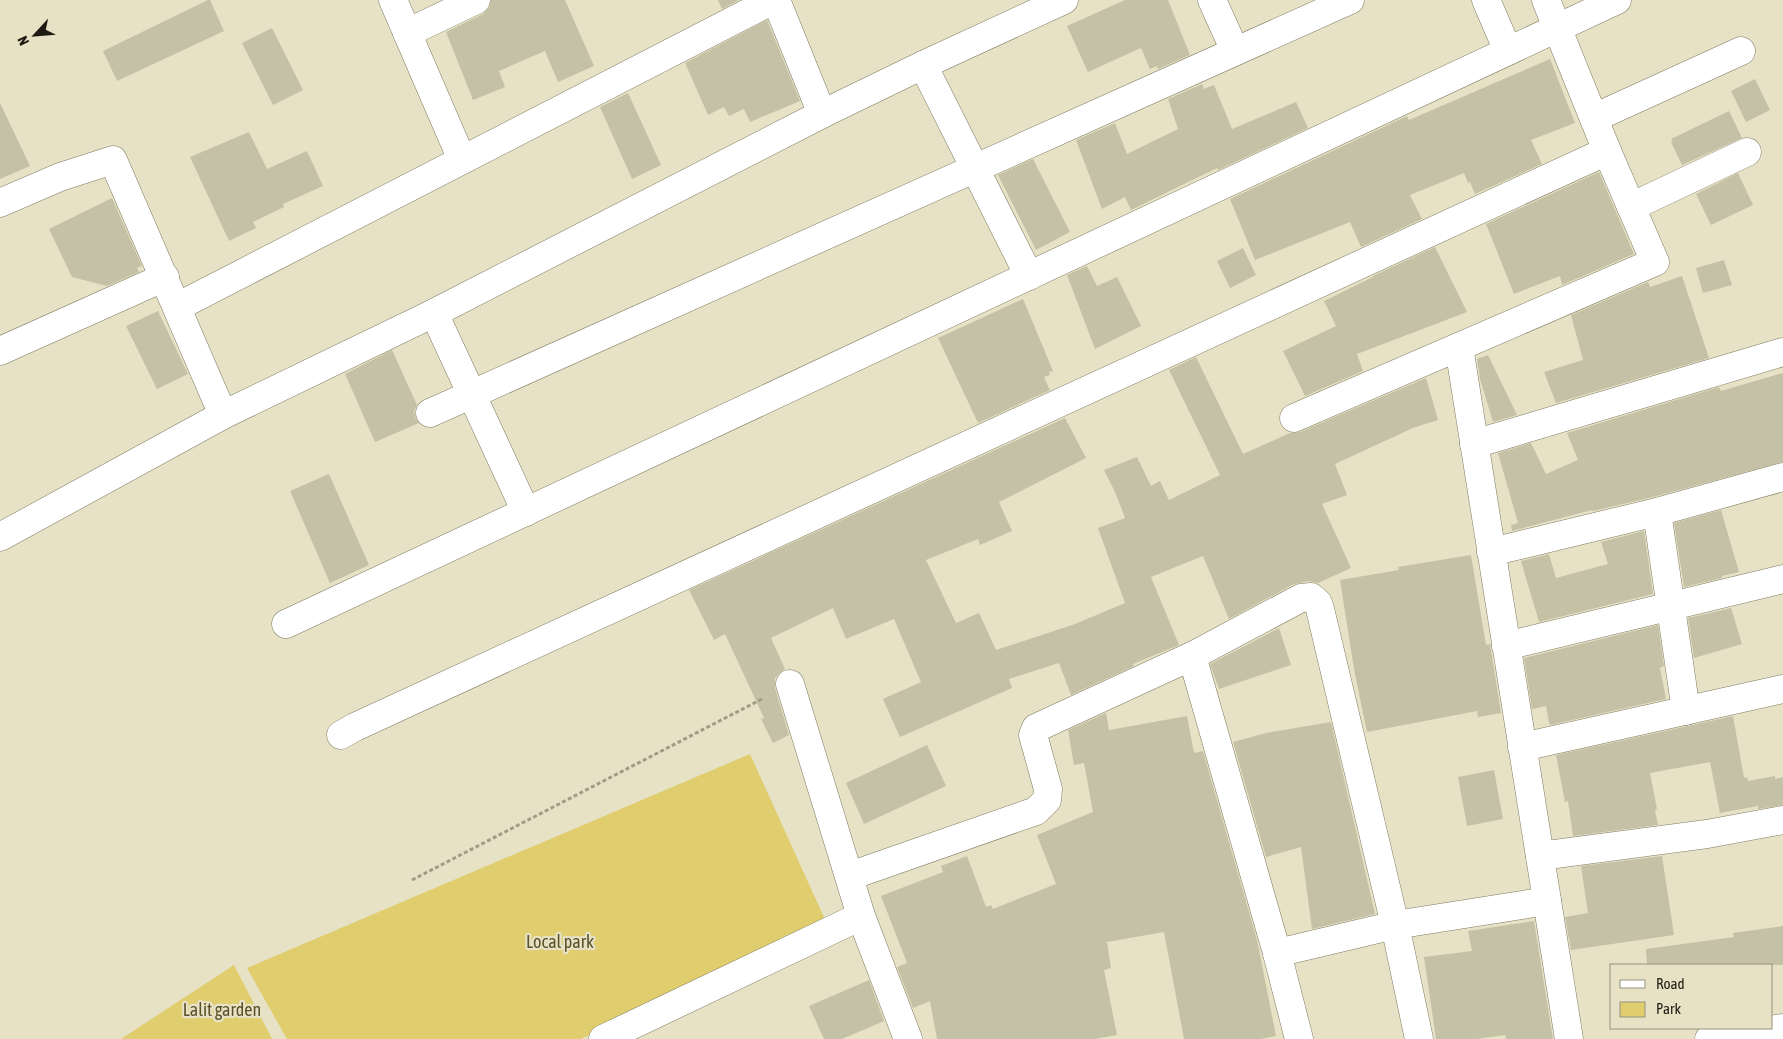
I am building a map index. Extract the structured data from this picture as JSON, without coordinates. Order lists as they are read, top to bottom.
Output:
{
  "parks": ["Local park", "Lalit garden"],
  "legend": ["Road", "Park"],
  "north": "bottom left"
}
